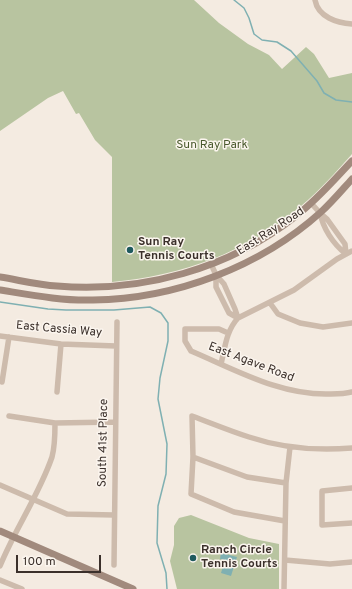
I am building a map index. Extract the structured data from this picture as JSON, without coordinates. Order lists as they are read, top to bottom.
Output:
{
  "streets": {
    "main road": ["East Ray Road"],
    "street": ["East Cassia Way", "East Agave Road", "South 41st Place"]
  },
  "crossings": [
    ["East Cassia Way", "South 41st Place"]
  ],
  "parks": ["Sun Ray Park"],
  "places": ["Sun Ray Tennis Courts", "Ranch Circle Tennis Courts"],
  "scale_bar": "100 m"
}
